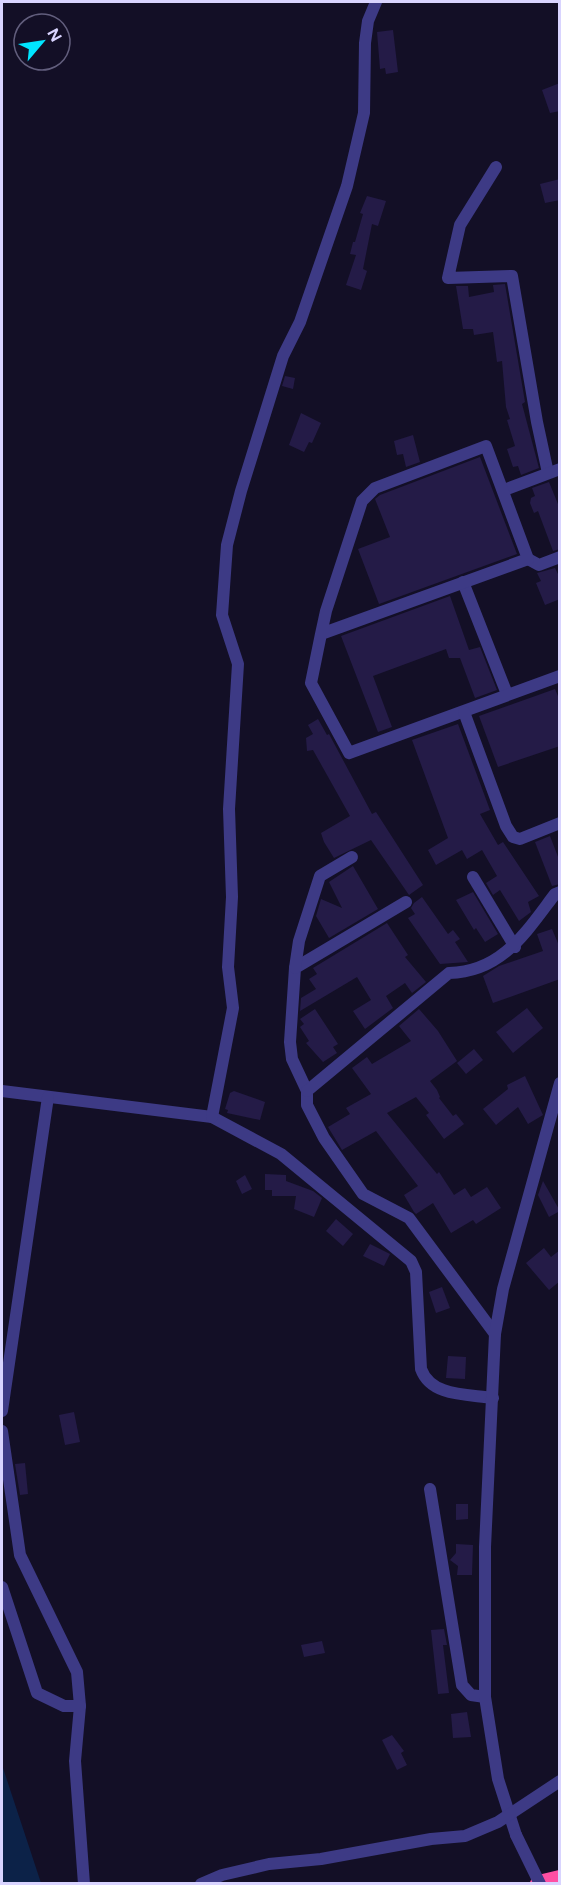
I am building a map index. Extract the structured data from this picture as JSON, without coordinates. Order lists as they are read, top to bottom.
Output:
{
  "north": "top right"
}
